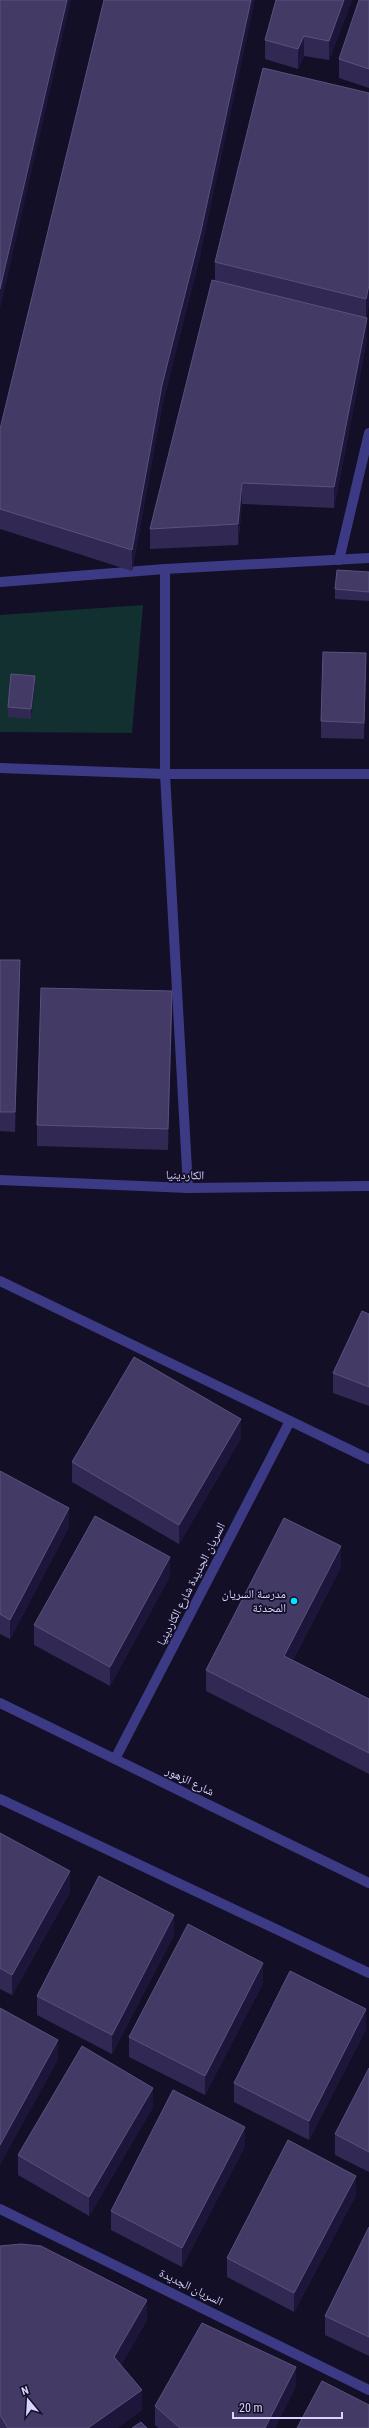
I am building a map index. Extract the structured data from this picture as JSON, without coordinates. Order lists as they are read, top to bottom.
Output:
{
  "streets": {
    "street": [
      "الكاردينيا",
      "السريان الجديدة شارع الكاردينيا",
      "شارع الزهور",
      "السريان الجديدة"
    ]
  },
  "crossings": [
    ["السريان الجديدة شارع الكاردينيا", "شارع الزهور"]
  ],
  "places": ["مدرسة السريان المحدثة"],
  "scale_bar": "20 m",
  "north": "top"
}
